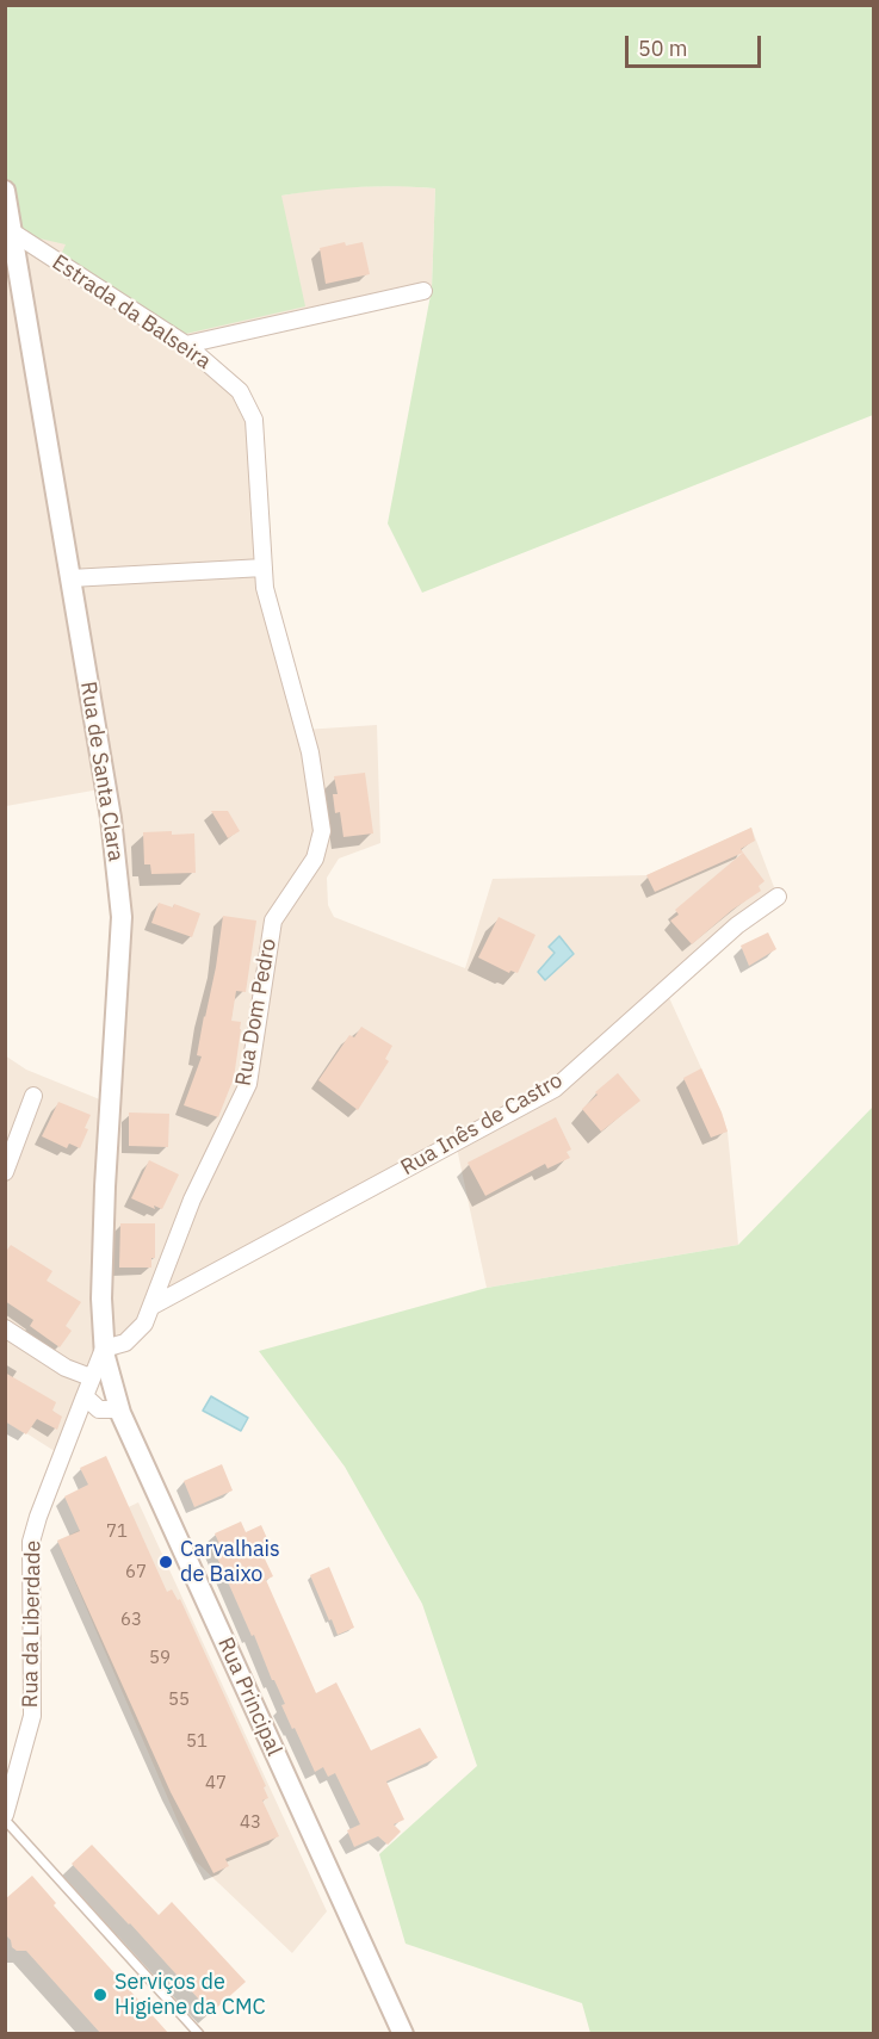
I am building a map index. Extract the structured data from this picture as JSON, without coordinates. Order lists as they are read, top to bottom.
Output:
{
  "streets": {
    "street": [
      "Estrada da Balseira",
      "Rua de Santa Clara",
      "Rua Dom Pedro",
      "Rua Inês de Castro",
      "Rua da Liberdade",
      "Rua Principal"
    ]
  },
  "crossings": [
    ["Estrada da Balseira", "Rua de Santa Clara"],
    ["Estrada da Balseira", "Rua Dom Pedro"],
    ["Rua de Santa Clara", "Rua Dom Pedro"],
    ["Rua de Santa Clara", "Rua da Liberdade"],
    ["Rua de Santa Clara", "Rua Principal"],
    ["Rua Dom Pedro", "Rua Inês de Castro"],
    ["Rua Dom Pedro", "Rua da Liberdade"],
    ["Rua Dom Pedro", "Rua Principal"],
    ["Rua da Liberdade", "Rua Principal"]
  ],
  "places": ["Carvalhais de Baixo", "Serviços de Higiene da CMC"],
  "house_numbers": [
    "71",
    "67",
    "63",
    "59",
    "55",
    "51",
    "47",
    "43"
  ],
  "scale_bar": "50 m"
}
